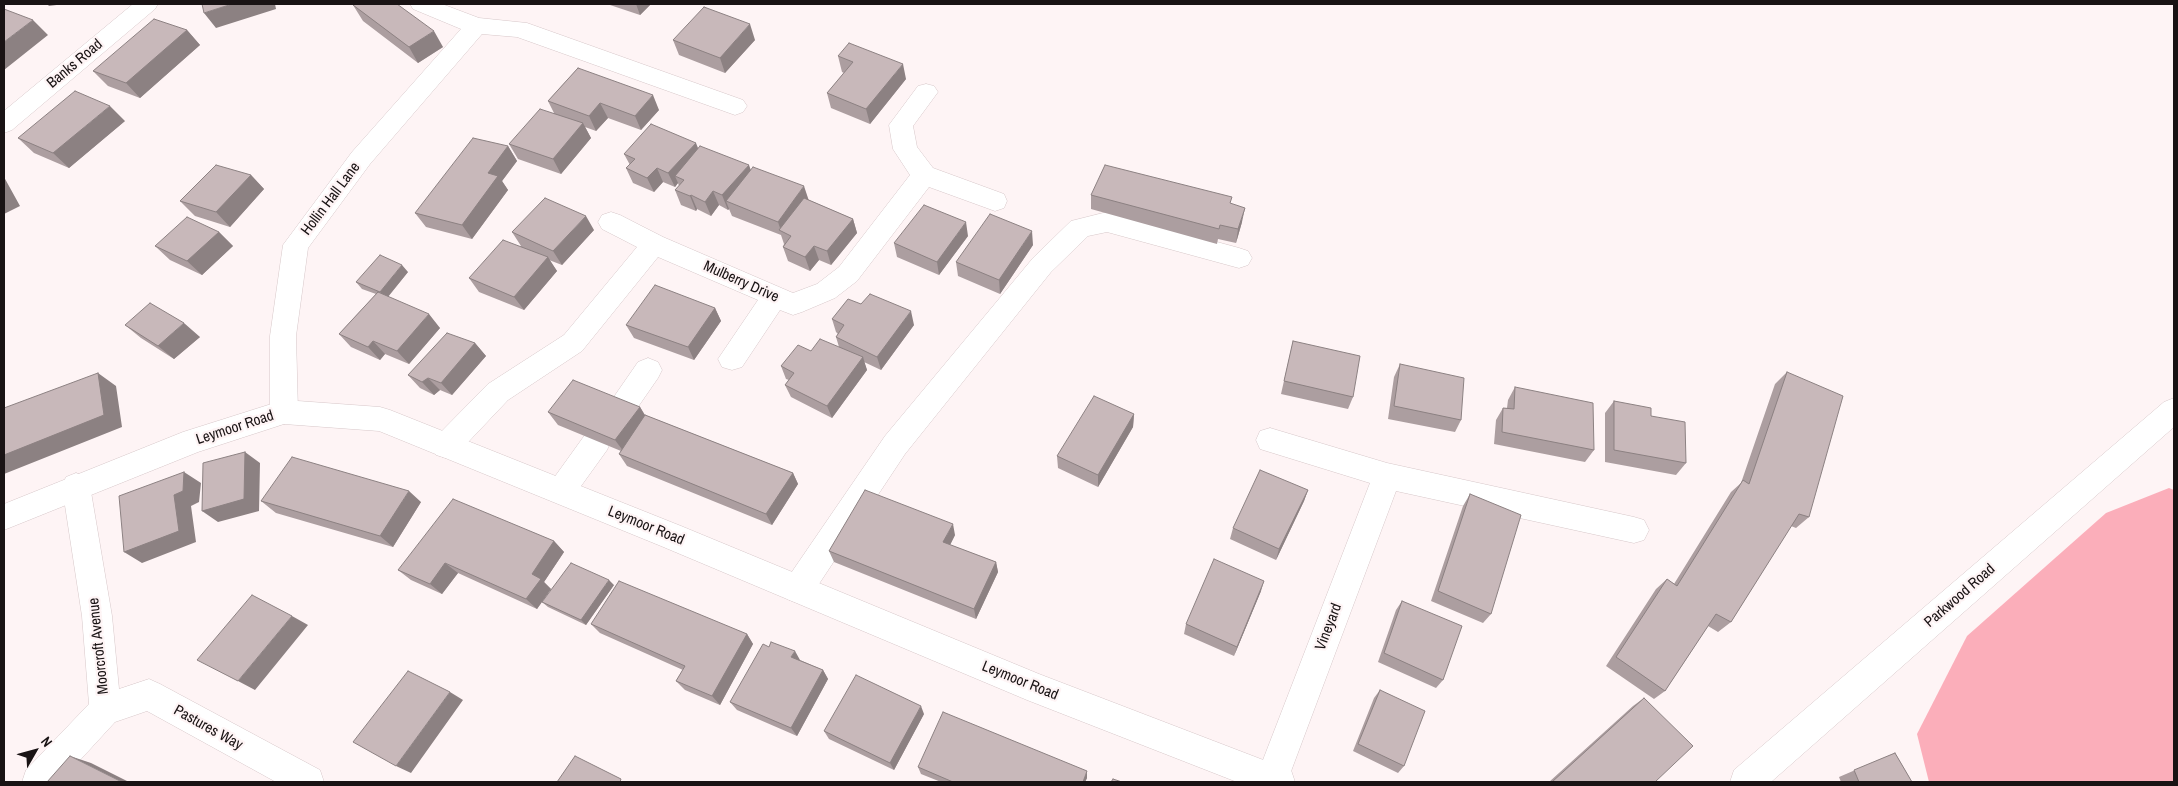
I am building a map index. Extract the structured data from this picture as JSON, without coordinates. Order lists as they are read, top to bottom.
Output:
{
  "streets": {
    "street": [
      "Banks Road",
      "Hollin Hall Lane",
      "Mulberry Drive",
      "Leymoor Road",
      "Parkwood Road",
      "Vineyard",
      "Moorcroft Avenue",
      "Pastures Way"
    ]
  },
  "crossings": [
    ["Hollin Hall Lane", "Leymoor Road"],
    ["Leymoor Road", "Vineyard"],
    ["Leymoor Road", "Moorcroft Avenue"],
    ["Moorcroft Avenue", "Pastures Way"]
  ],
  "north": "top right"
}
